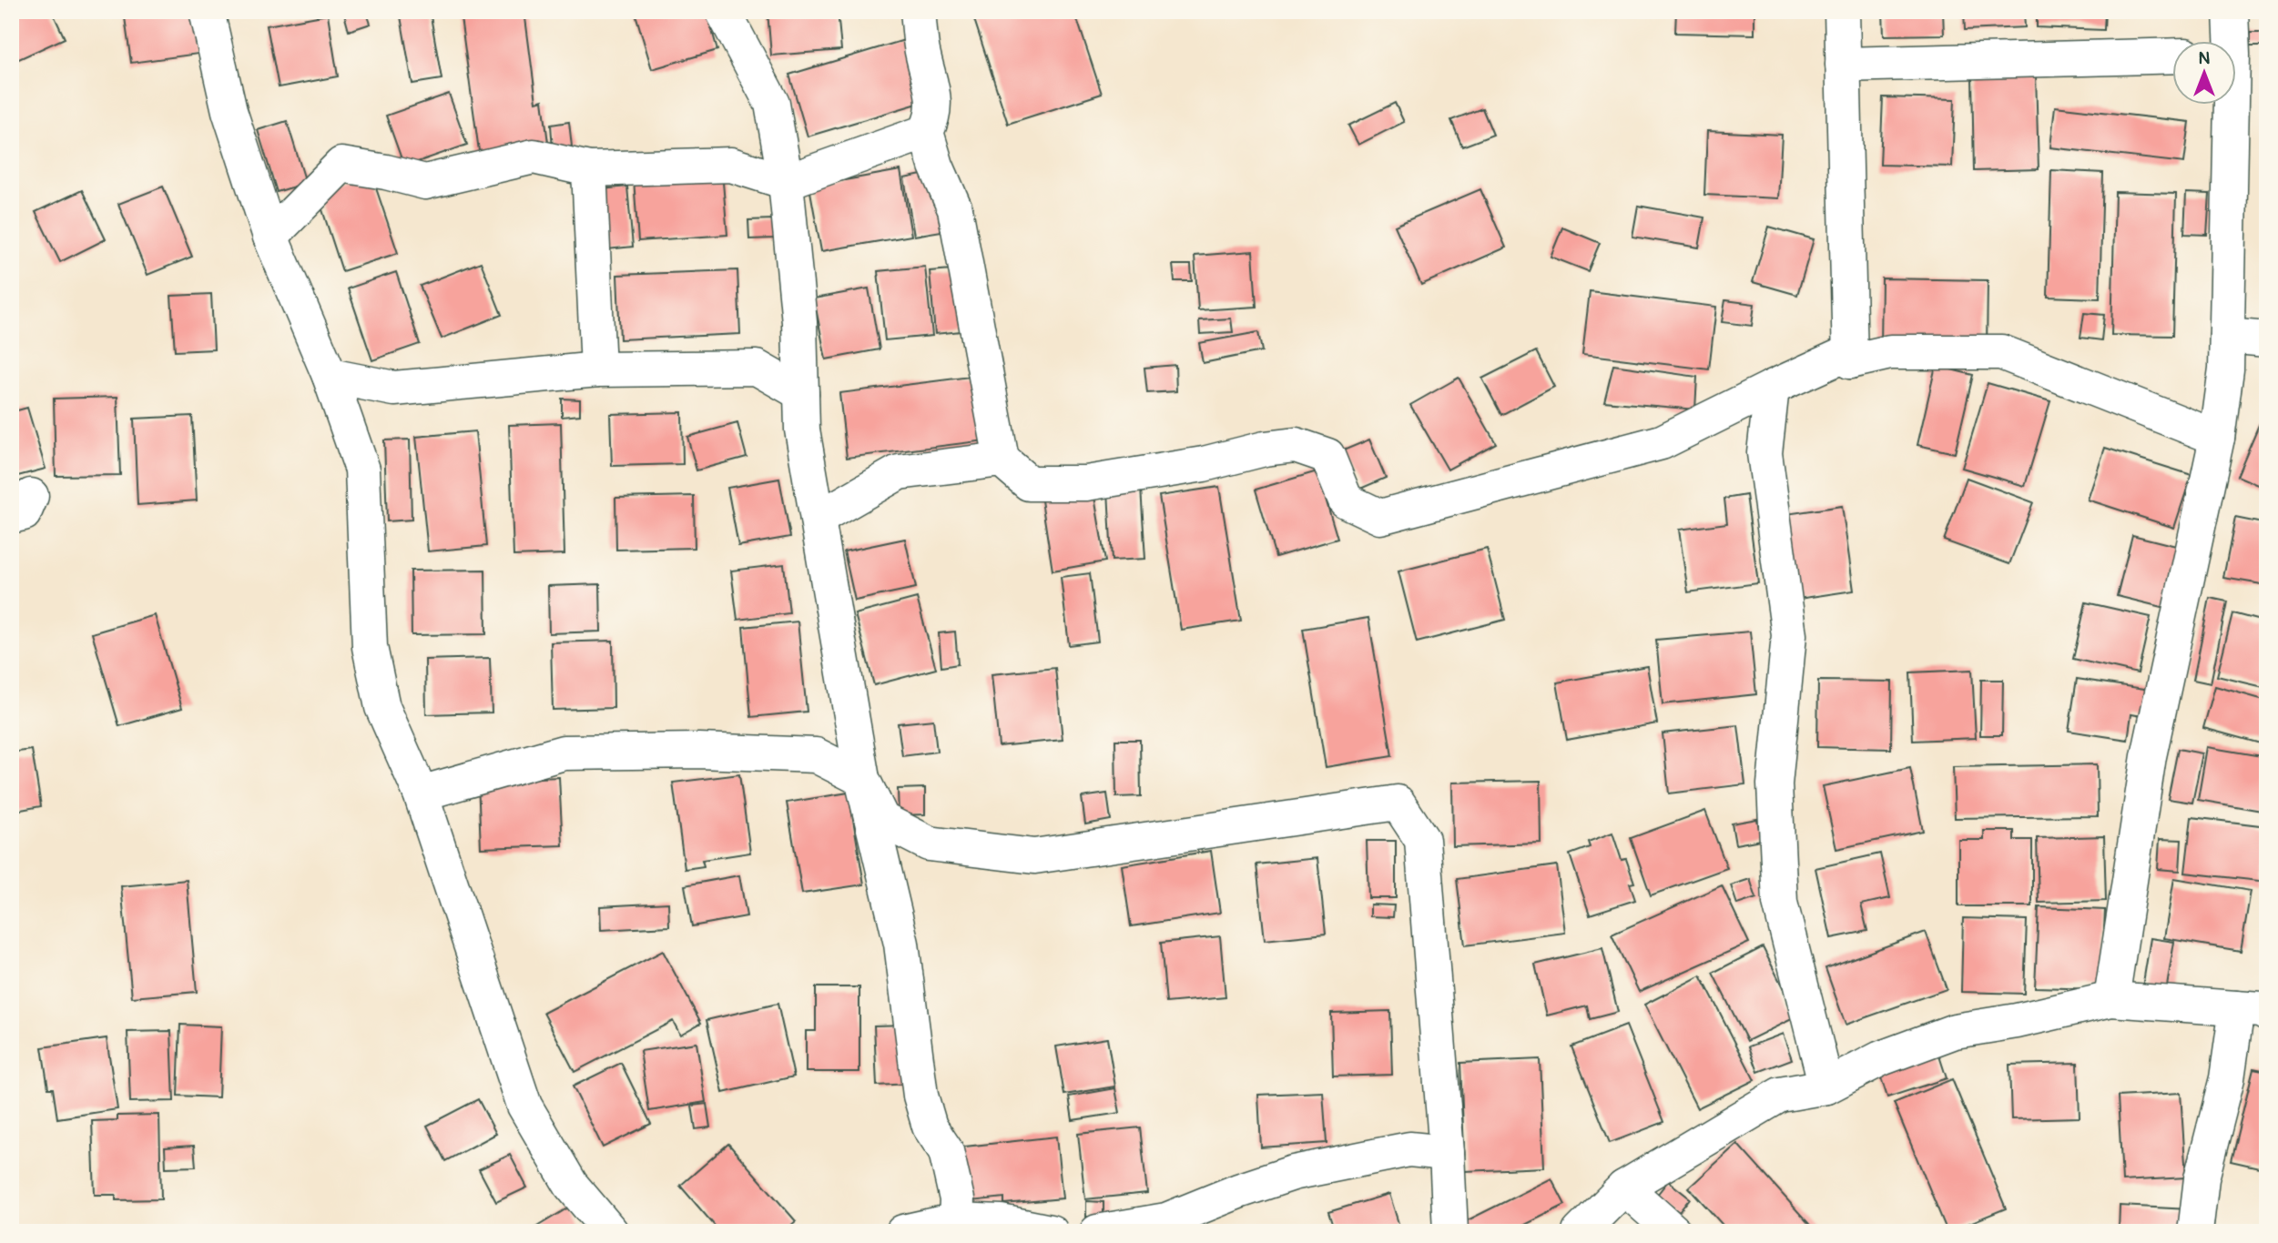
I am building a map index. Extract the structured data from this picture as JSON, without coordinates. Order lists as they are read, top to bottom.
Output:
{
  "north": "top"
}
